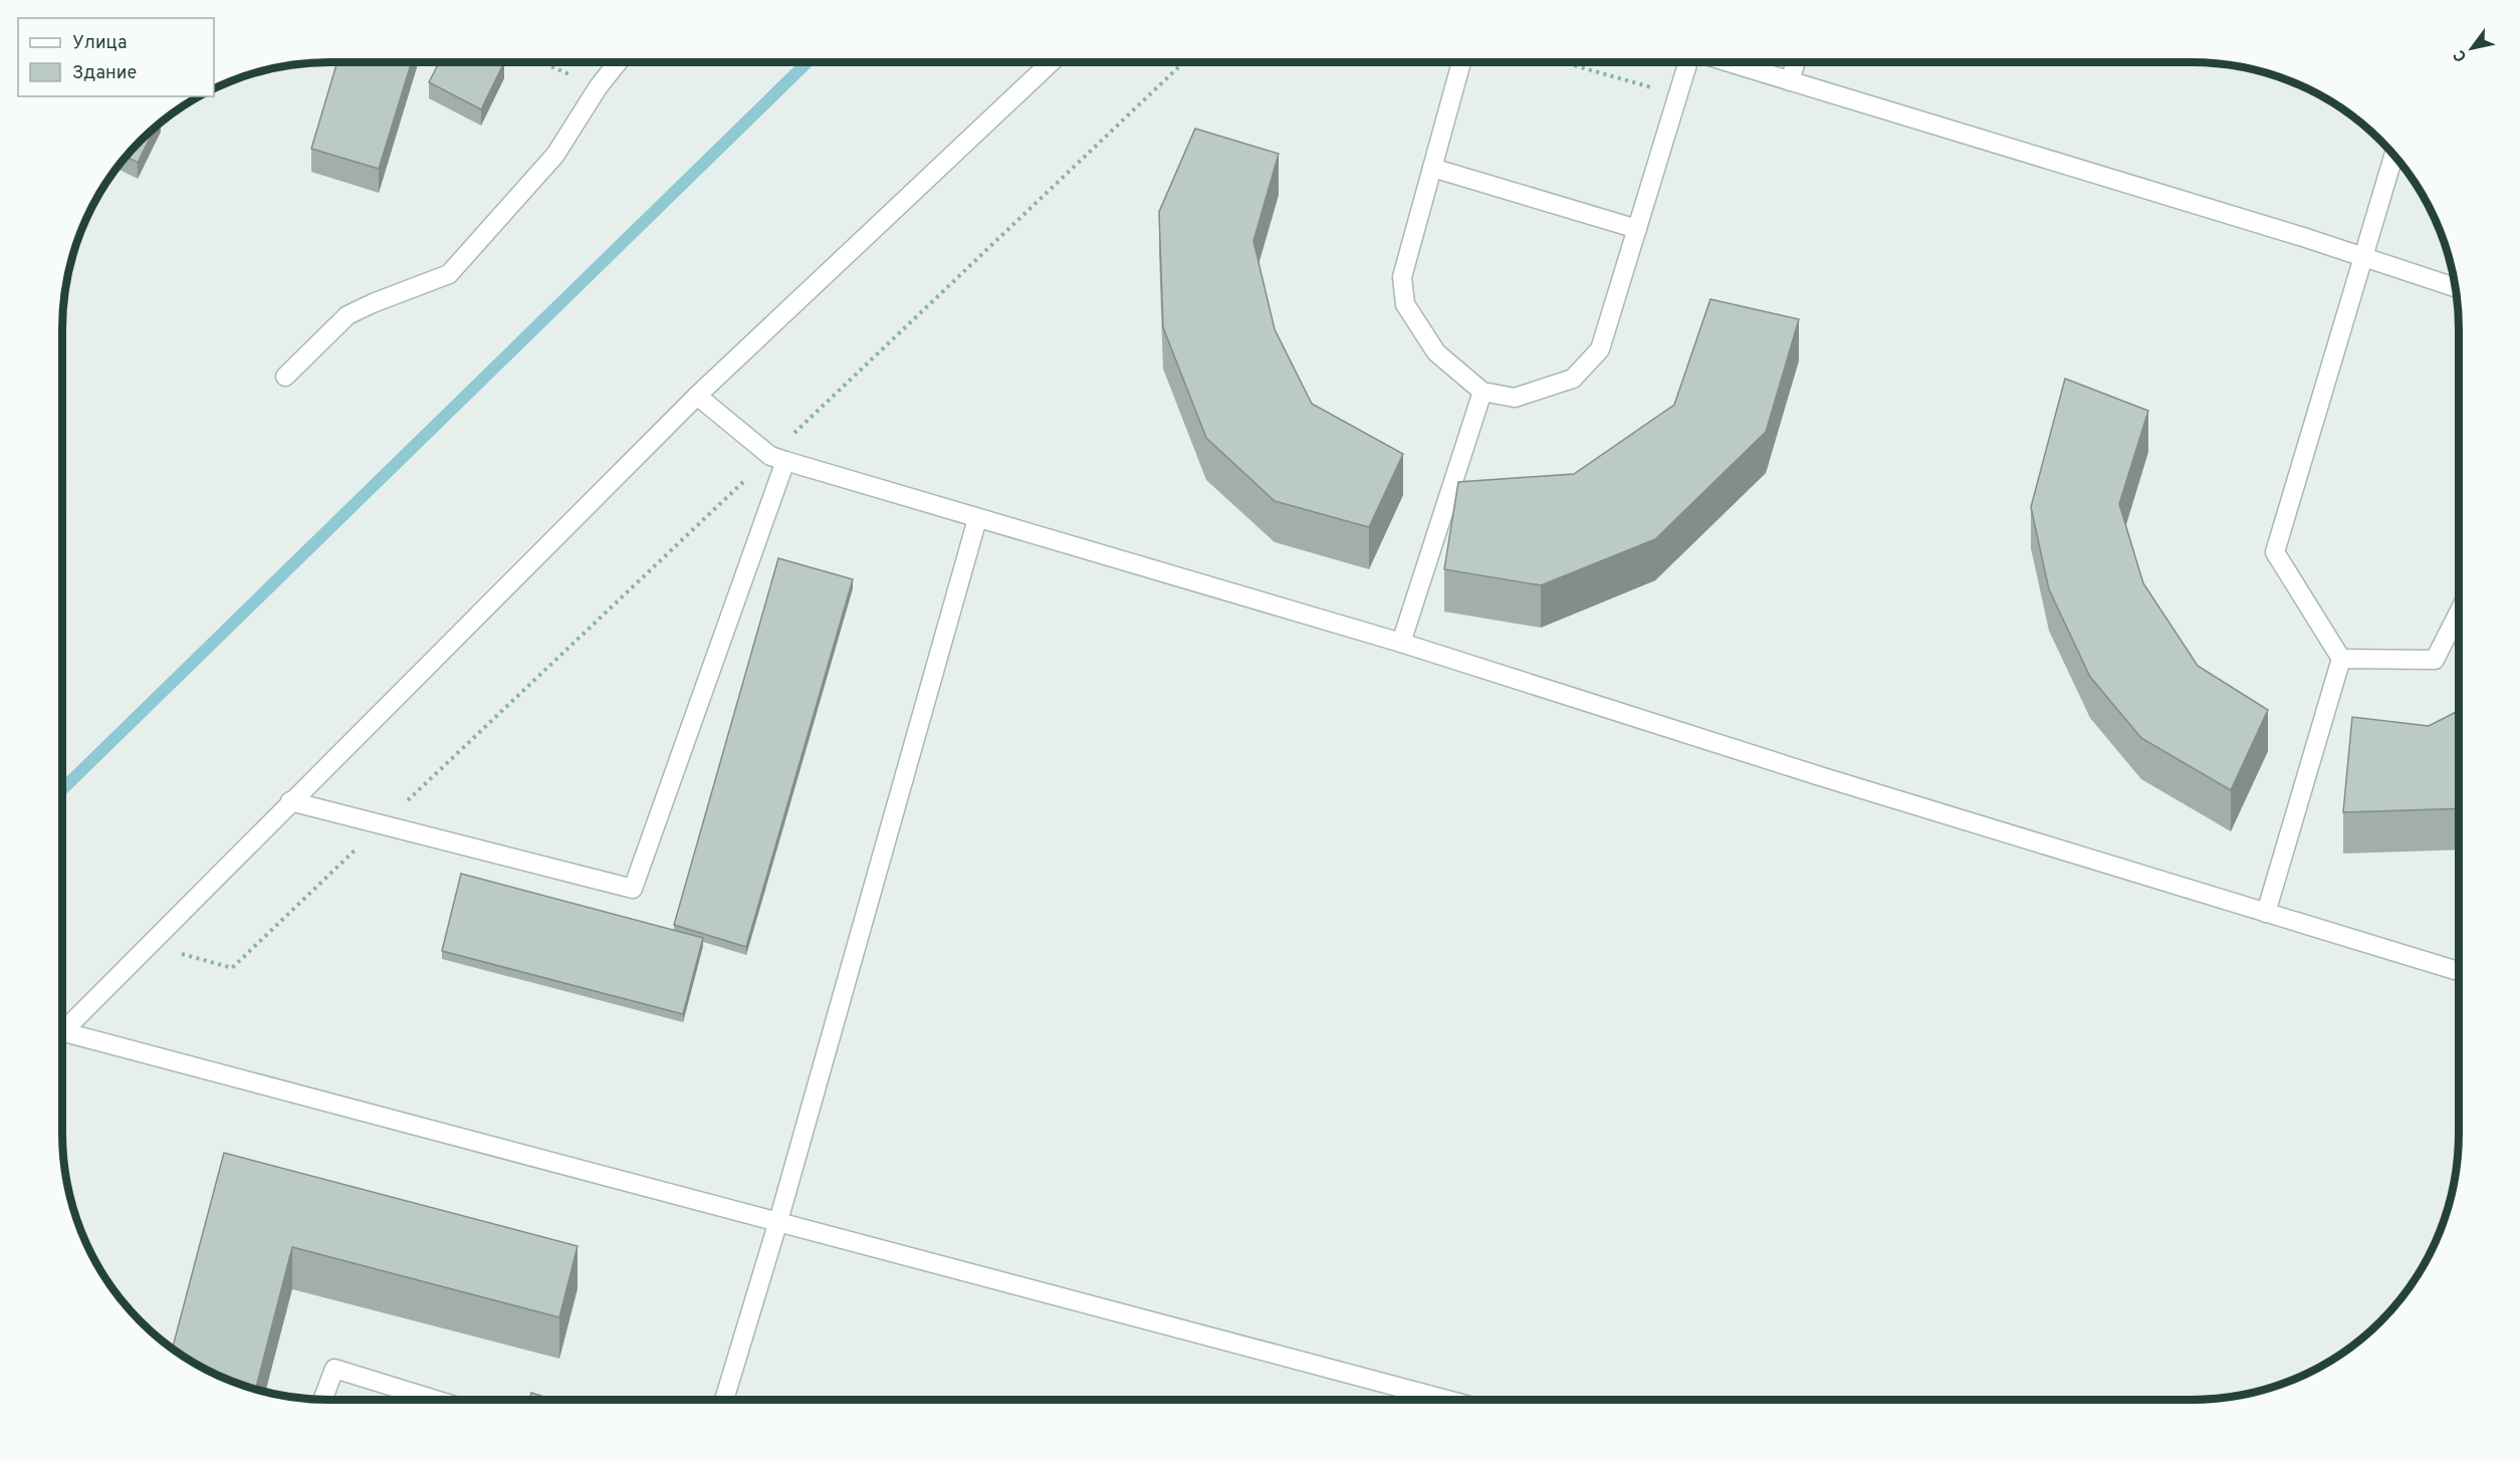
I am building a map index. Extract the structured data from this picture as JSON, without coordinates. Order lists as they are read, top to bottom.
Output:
{
  "legend": ["Улица", "Здание"],
  "north": "bottom left"
}
